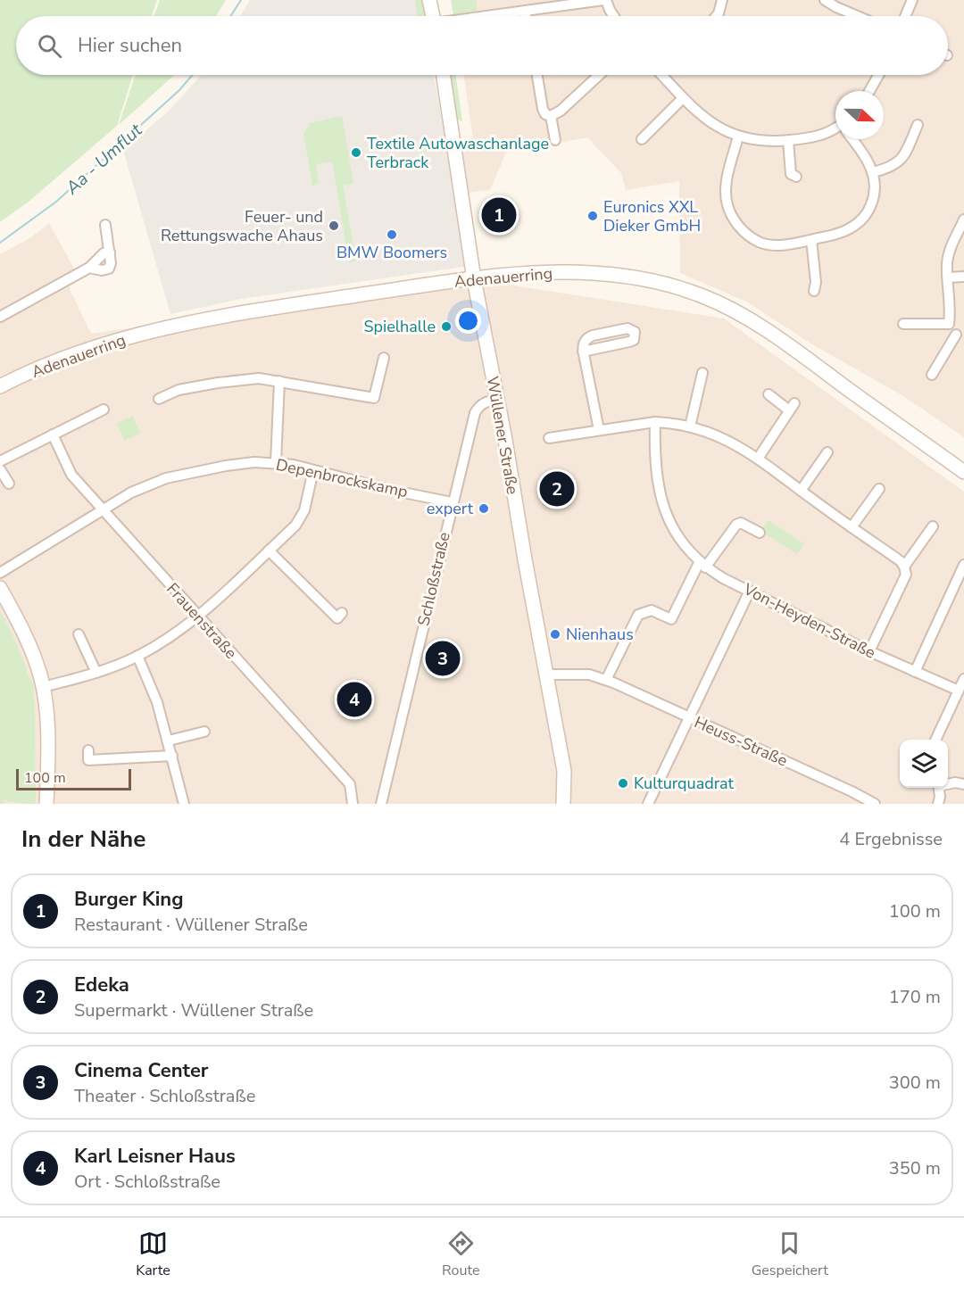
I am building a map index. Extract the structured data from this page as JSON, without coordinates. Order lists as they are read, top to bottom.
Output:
{
  "streets": {
    "main road": ["Adenauerring", "Wüllener Straße"],
    "street": [
      "Depenbrockskamp",
      "Schloßstraße",
      "Frauenstraße",
      "Von-Heyden-Straße",
      "Heuss-Straße"
    ]
  },
  "crossings": [
    ["Adenauerring", "Wüllener Straße"],
    ["Wüllener Straße", "Schloßstraße"],
    ["Wüllener Straße", "Heuss-Straße"],
    ["Depenbrockskamp", "Schloßstraße"],
    ["Depenbrockskamp", "Frauenstraße"]
  ],
  "water": ["Aa - Umflut"],
  "places": [
    "Textile Autowaschanlage Terbrack",
    "Euronics XXL Dieker GmbH",
    "Feuer- und Rettungswache Ahaus",
    "BMW Boomers",
    "Spielhalle",
    "expert",
    "Nienhaus",
    "Kulturquadrat"
  ],
  "scale_bar": "100 m",
  "north": "right",
  "page": {
    "search": "Hier suchen",
    "pins": [
      "1",
      "2",
      "3",
      "4"
    ],
    "scale": "100 m",
    "heading": ["In der Nähe", "4 Ergebnisse"],
    "list": [
      {
        "mark": "1",
        "name": "Burger King",
        "note": "Restaurant · Wüllener Straße",
        "value": "100 m"
      },
      {
        "mark": "2",
        "name": "Edeka",
        "note": "Supermarkt · Wüllener Straße",
        "value": "170 m"
      },
      {
        "mark": "3",
        "name": "Cinema Center",
        "note": "Theater · Schloßstraße",
        "value": "300 m"
      },
      {
        "mark": "4",
        "name": "Karl Leisner Haus",
        "note": "Ort · Schloßstraße",
        "value": "350 m"
      }
    ],
    "nav": ["Karte", "Route", "Gespeichert"]
  }
}
